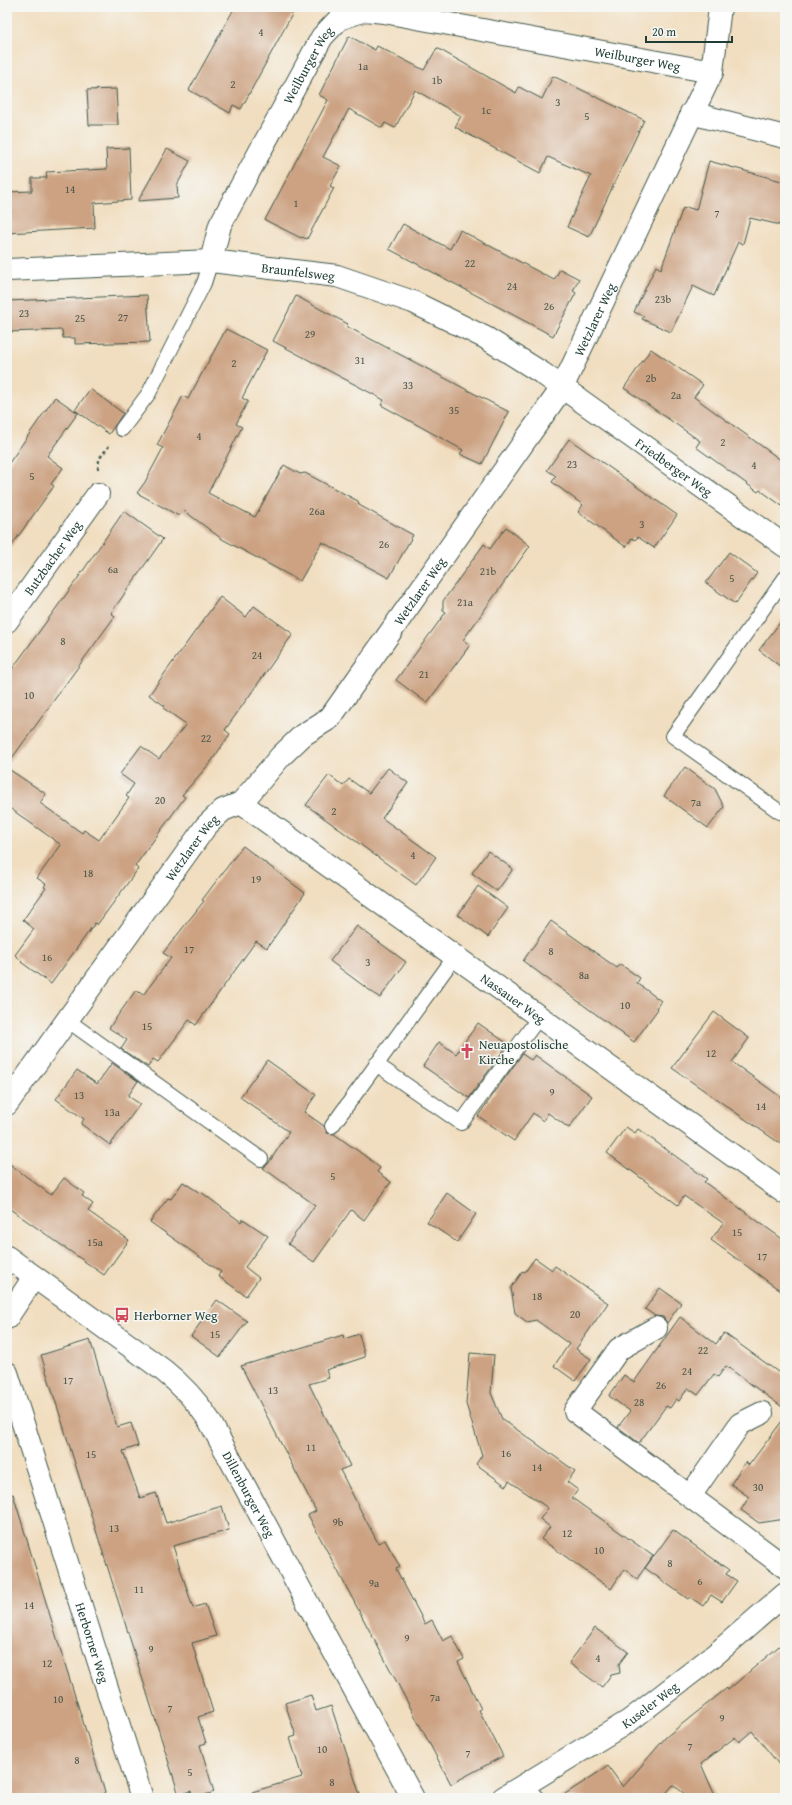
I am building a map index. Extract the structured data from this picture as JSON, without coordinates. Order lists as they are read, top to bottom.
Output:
{
  "streets": {
    "street": [
      "Weilburger Weg",
      "Braunfelsweg",
      "Wetzlarer Weg",
      "Friedberger Weg",
      "Butzbacher Weg",
      "Nassauer Weg",
      "Dillenburger Weg",
      "Herborner Weg",
      "Kuseler Weg"
    ]
  },
  "crossings": [
    ["Weilburger Weg", "Braunfelsweg"],
    ["Weilburger Weg", "Wetzlarer Weg"],
    ["Braunfelsweg", "Wetzlarer Weg"],
    ["Braunfelsweg", "Friedberger Weg"],
    ["Wetzlarer Weg", "Friedberger Weg"],
    ["Wetzlarer Weg", "Nassauer Weg"]
  ],
  "places": {
    "church": ["Neuapostolische Kirche"],
    "bus stop": ["Herborner Weg"]
  },
  "house_numbers": [
    "4",
    "1a",
    "1b",
    "2",
    "3",
    "1c",
    "5",
    "14",
    "1",
    "7",
    "22",
    "24",
    "23b",
    "26",
    "23",
    "27",
    "25",
    "29",
    "31",
    "2",
    "2b",
    "33",
    "2a",
    "35",
    "4",
    "2",
    "23",
    "4",
    "5",
    "26a",
    "3",
    "26",
    "6a",
    "21b",
    "5",
    "21a",
    "8",
    "24",
    "21",
    "10",
    "22",
    "20",
    "7a",
    "2",
    "4",
    "18",
    "19",
    "17",
    "8",
    "16",
    "3",
    "8a",
    "10",
    "15",
    "12",
    "9",
    "13",
    "14",
    "13a",
    "5",
    "15",
    "15a",
    "17",
    "18",
    "20",
    "15",
    "22",
    "24",
    "17",
    "26",
    "13",
    "28",
    "11",
    "16",
    "15",
    "14",
    "30",
    "9b",
    "13",
    "12",
    "10",
    "8",
    "6",
    "9a",
    "11",
    "14",
    "9",
    "9",
    "4",
    "12",
    "7a",
    "10",
    "7",
    "9",
    "7",
    "10",
    "7",
    "8",
    "5",
    "8"
  ],
  "scale_bar": "20 m"
}
